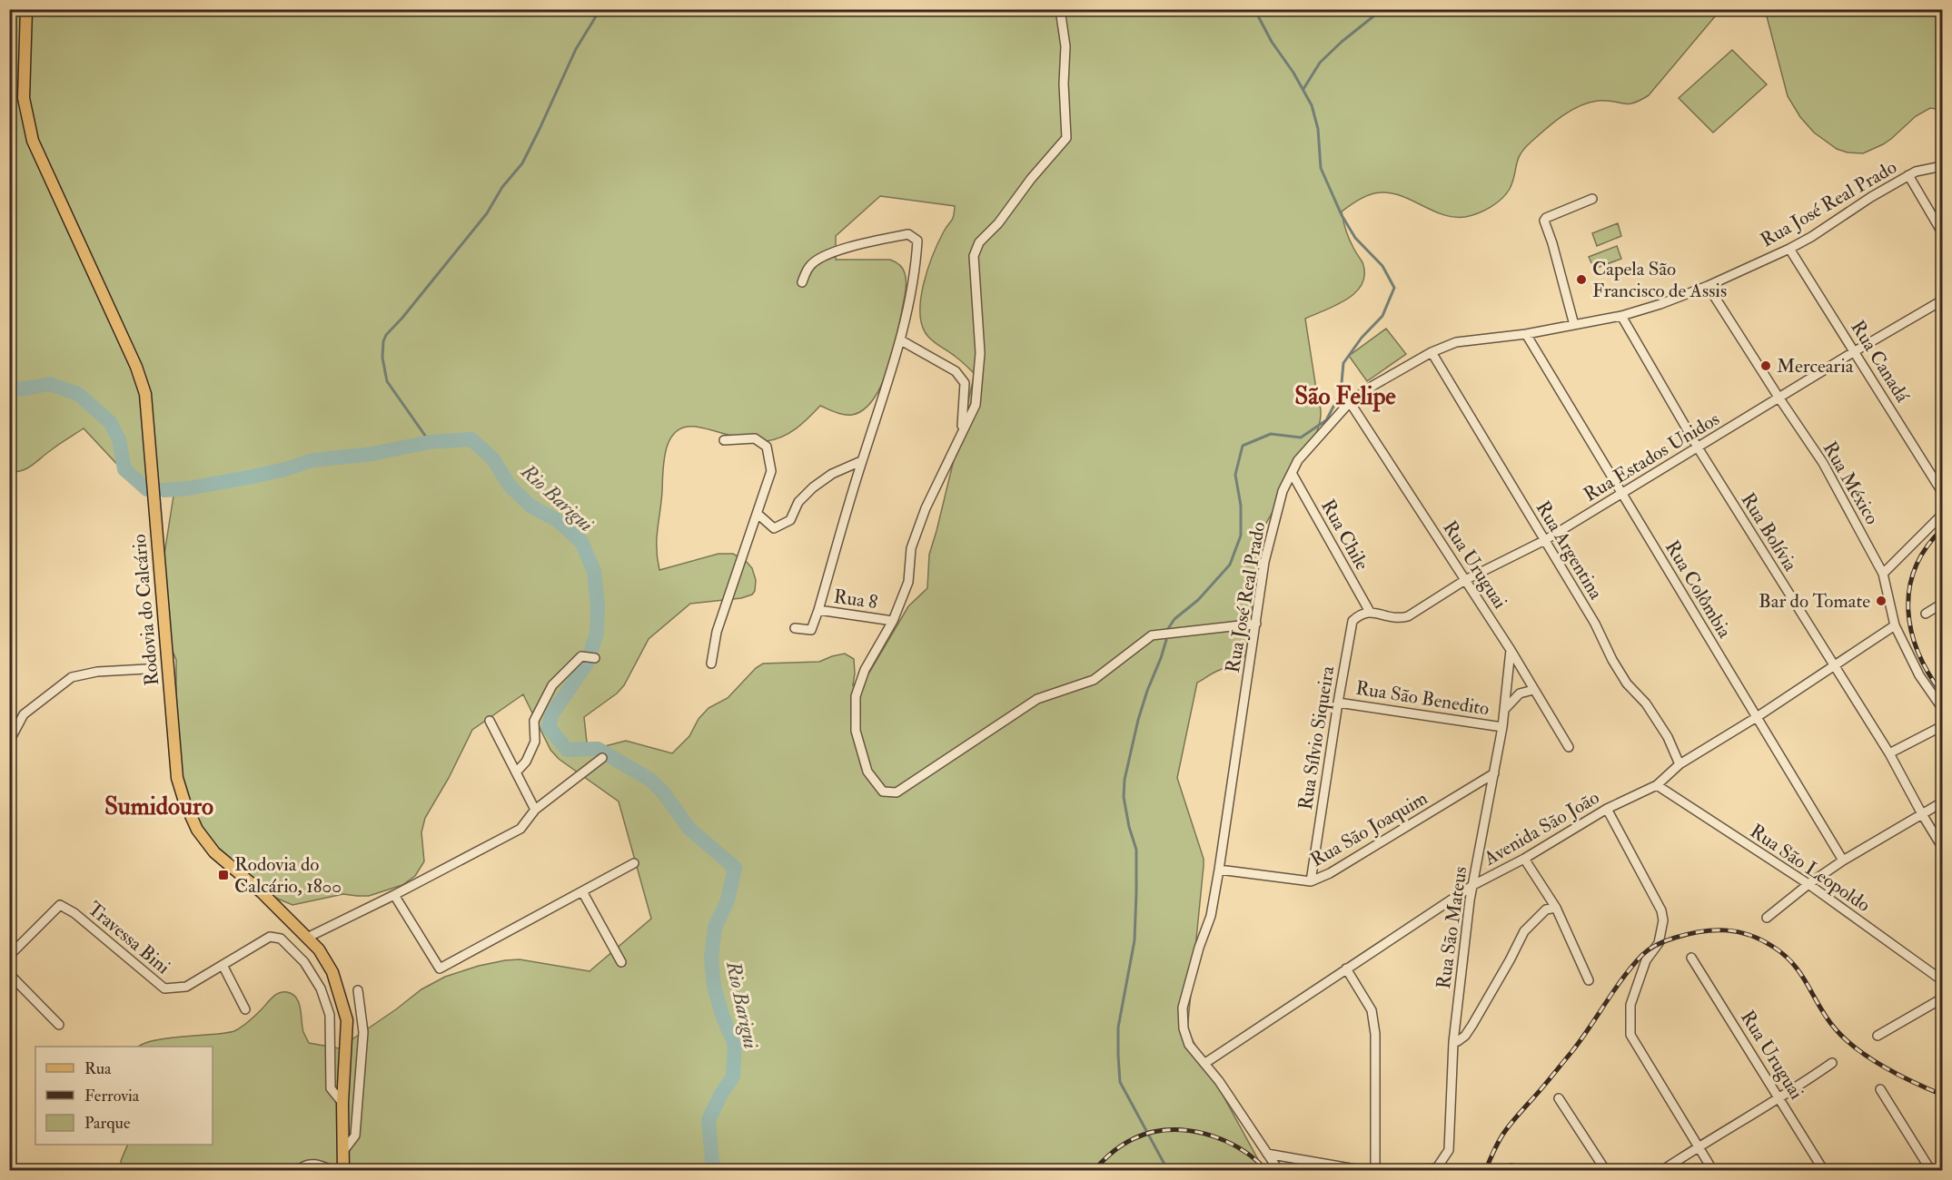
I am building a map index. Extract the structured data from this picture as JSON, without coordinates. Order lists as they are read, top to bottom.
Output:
{
  "streets": {
    "main road": ["Rodovia do Calcário"],
    "street": [
      "Rua José Real Prado",
      "Rua Canadá",
      "Rua Estados Unidos",
      "Rua México",
      "Rua Bolívia",
      "Rua Chile",
      "Rua Argentina",
      "Rua Uruguai",
      "Rua Colômbia",
      "Rua 8",
      "Rua São Benedito",
      "Rua Sílvio Siqueira",
      "Avenida São João",
      "Rua São Joaquim",
      "Rua São Leopoldo",
      "Rua São Mateus",
      "Travessa Bini"
    ]
  },
  "crossings": [
    ["Rua José Real Prado", "Rua Canadá"],
    ["Rua José Real Prado", "Rua México"],
    ["Rua José Real Prado", "Rua Bolívia"],
    ["Rua José Real Prado", "Rua Chile"],
    ["Rua José Real Prado", "Rua Argentina"],
    ["Rua José Real Prado", "Rua Uruguai"],
    ["Rua José Real Prado", "Rua Colômbia"],
    ["Rua José Real Prado", "Avenida São João"],
    ["Rua José Real Prado", "Rua São Joaquim"],
    ["Rua Canadá", "Rua Estados Unidos"],
    ["Rua Estados Unidos", "Rua México"],
    ["Rua Estados Unidos", "Rua Bolívia"],
    ["Rua Estados Unidos", "Rua Chile"],
    ["Rua Estados Unidos", "Rua Argentina"],
    ["Rua Estados Unidos", "Rua Uruguai"],
    ["Rua Estados Unidos", "Rua Colômbia"],
    ["Rua Estados Unidos", "Rua Sílvio Siqueira"],
    ["Rua México", "Avenida São João"],
    ["Rua Bolívia", "Avenida São João"],
    ["Rua Chile", "Rua Sílvio Siqueira"],
    ["Rua Argentina", "Avenida São João"],
    ["Rua Uruguai", "Rua São Mateus"],
    ["Rua Colômbia", "Avenida São João"],
    ["Rodovia do Calcário", "Travessa Bini"],
    ["Rua São Benedito", "Rua Sílvio Siqueira"],
    ["Rua São Benedito", "Rua São Mateus"],
    ["Rua Sílvio Siqueira", "Rua São Joaquim"],
    ["Avenida São João", "Rua São Leopoldo"],
    ["Avenida São João", "Rua São Mateus"],
    ["Rua São Joaquim", "Rua São Mateus"]
  ],
  "districts": ["São Felipe", "Sumidouro"],
  "water": ["Rio Barigui"],
  "places": {
    "other": ["Capela São Francisco de Assis", "Mercearia", "Bar do Tomate"],
    "transit": ["Rodovia do Calcário, 1800"]
  },
  "legend": ["Rua", "Ferrovia", "Parque"]
}
